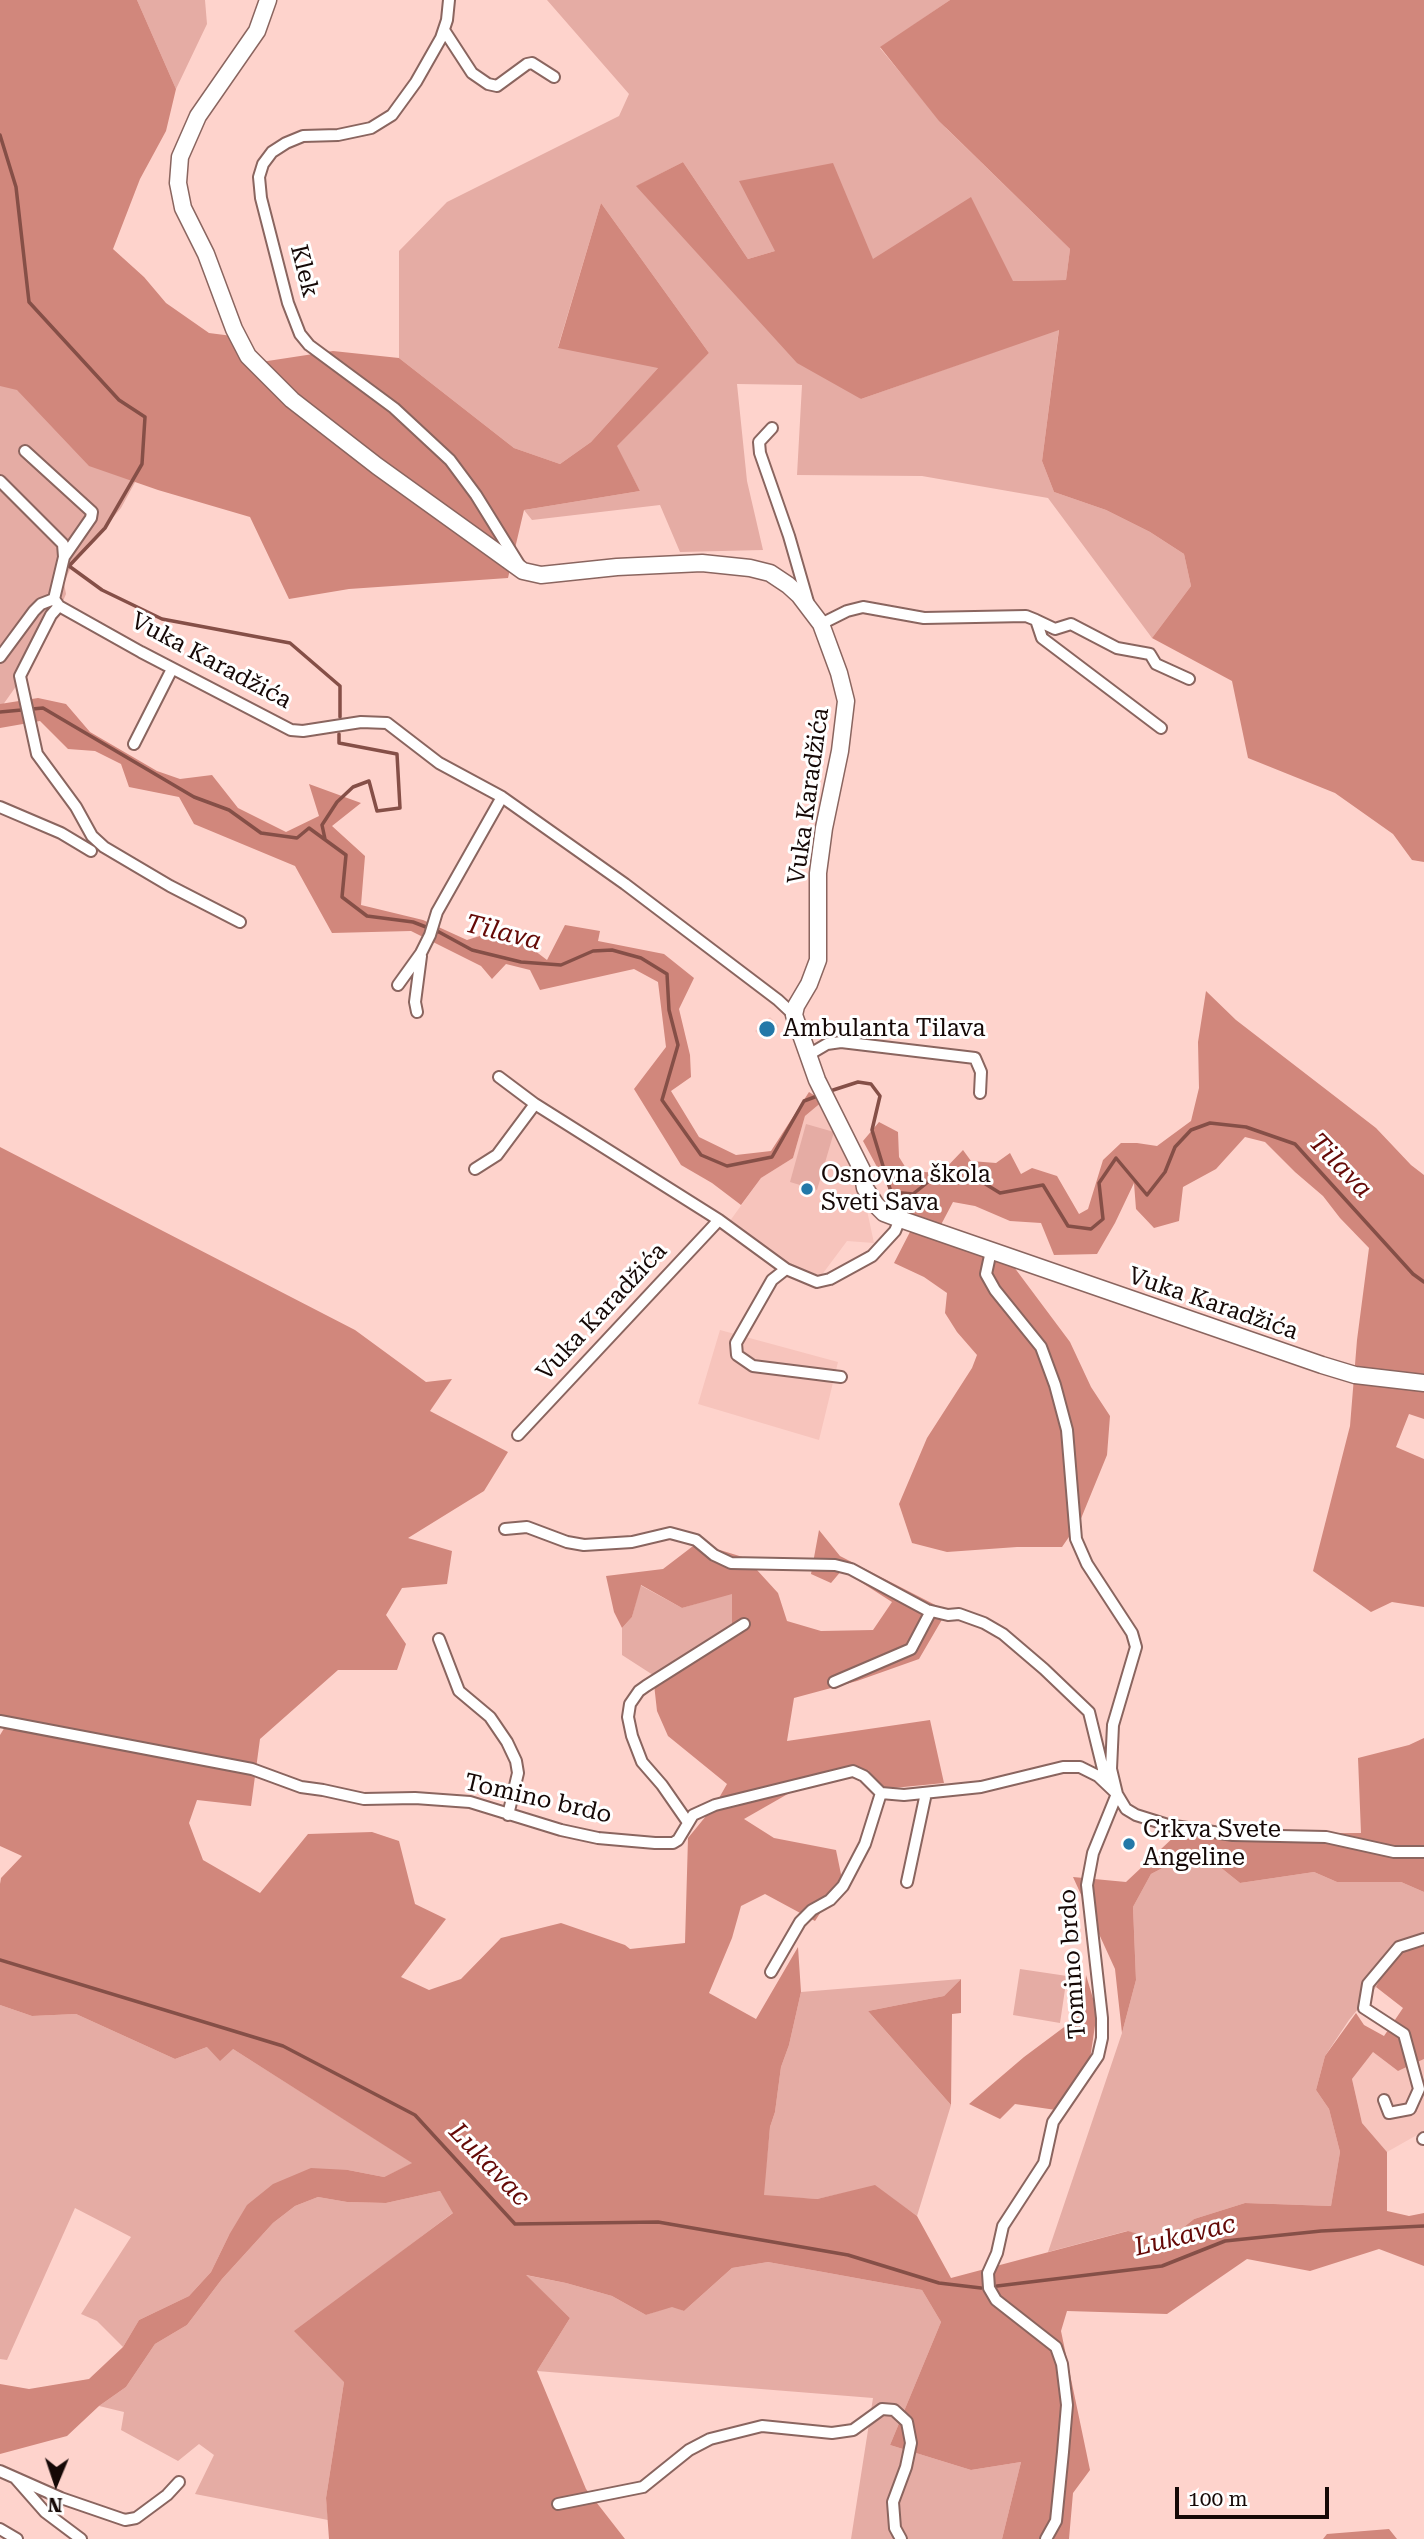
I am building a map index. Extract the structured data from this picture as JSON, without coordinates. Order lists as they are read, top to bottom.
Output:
{
  "streets": {
    "street": ["Klek", "Vuka Karadžića", "Tomino brdo"]
  },
  "water": ["Tilava", "Lukavac"],
  "places": ["Ambulanta Tilava", "Osnovna škola Sveti Sava", "Crkva Svete Angeline"],
  "scale_bar": "100 m",
  "north": "bottom"
}
